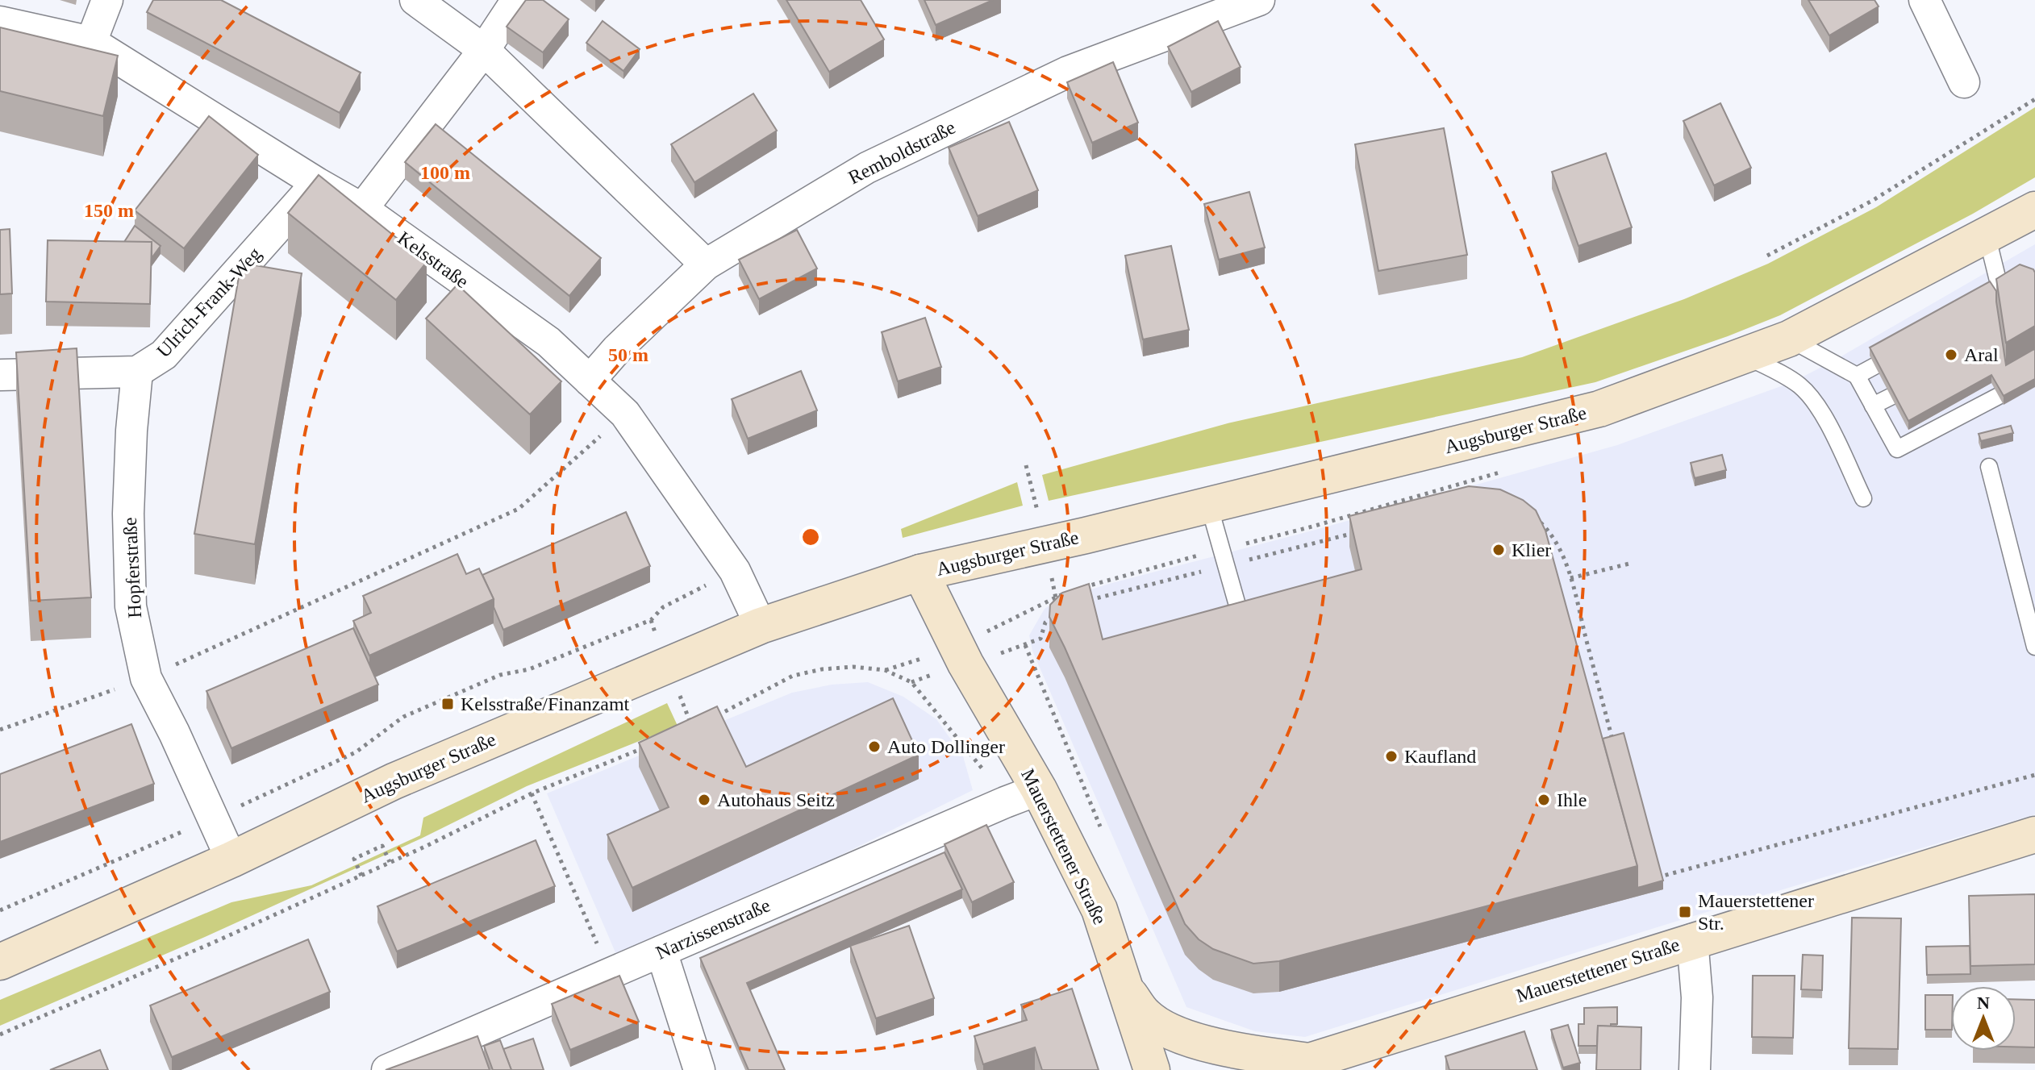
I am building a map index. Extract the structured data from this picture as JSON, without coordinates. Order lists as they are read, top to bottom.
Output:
{
  "streets": {
    "main road": ["Augsburger Straße", "Mauerstettener Straße"],
    "street": [
      "Remboldstraße",
      "Kelsstraße",
      "Ulrich-Frank-Weg",
      "Hopferstraße",
      "Narzissenstraße"
    ]
  },
  "crossings": [
    ["Remboldstraße", "Kelsstraße"],
    ["Kelsstraße", "Ulrich-Frank-Weg"],
    ["Kelsstraße", "Augsburger Straße"],
    ["Ulrich-Frank-Weg", "Hopferstraße"],
    ["Augsburger Straße", "Hopferstraße"],
    ["Augsburger Straße", "Mauerstettener Straße"],
    ["Mauerstettener Straße", "Narzissenstraße"]
  ],
  "places": {
    "other": [
      "Aral",
      "Klier",
      "Auto Dollinger",
      "Kaufland",
      "Autohaus Seitz",
      "Ihle"
    ],
    "transit": ["Kelsstraße/Finanzamt", "Mauerstettener Str."]
  },
  "north": "top",
  "rings": ["100 m", "150 m", "50 m"]
}
